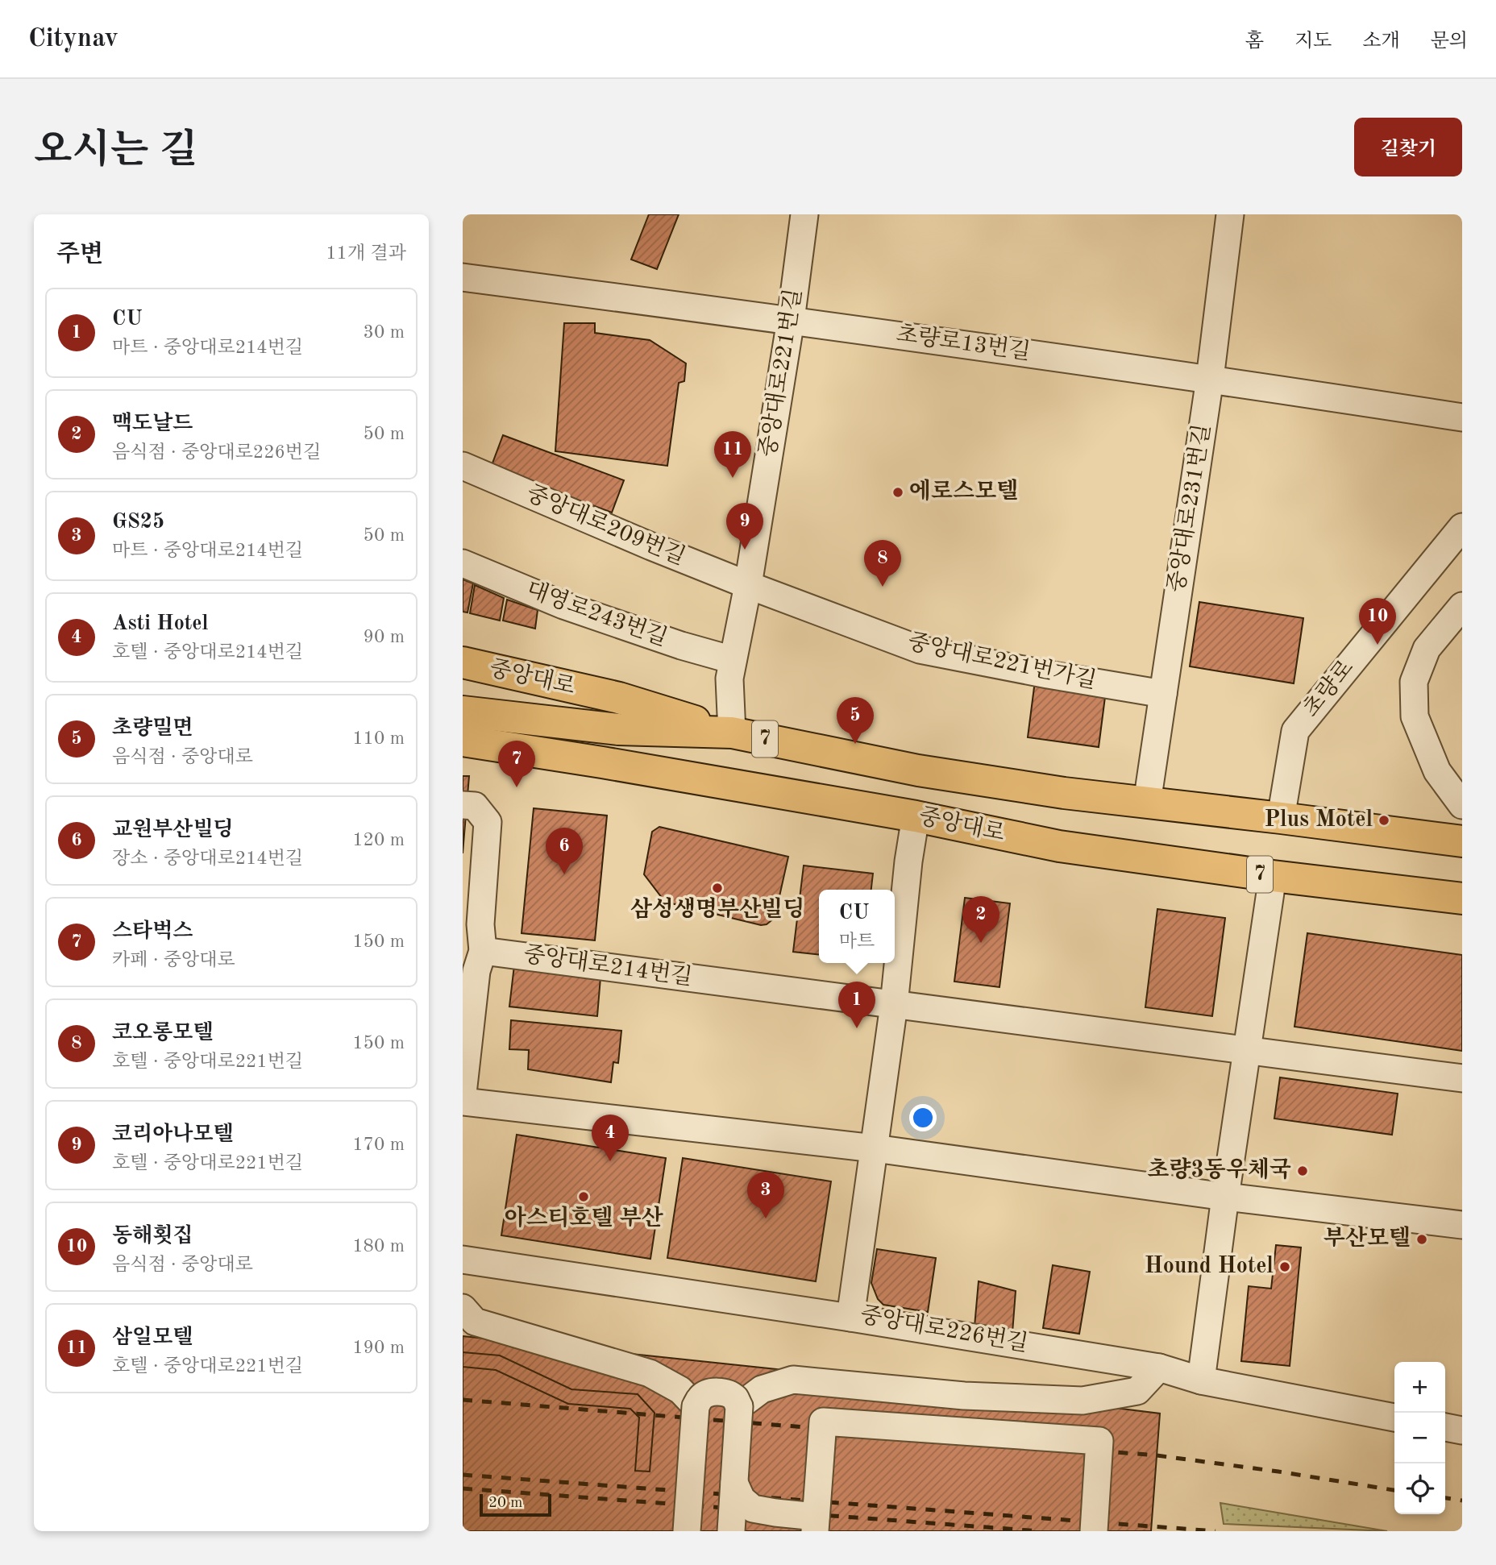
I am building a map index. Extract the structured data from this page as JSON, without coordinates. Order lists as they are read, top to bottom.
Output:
{
  "streets": {
    "main road": ["중앙대로", "7"],
    "street": [
      "초량로13번길",
      "중앙대로221번길",
      "중앙대로231번길",
      "중앙대로209번길",
      "대영로243번길",
      "중앙대로221번가길",
      "초량로",
      "중앙대로214번길",
      "중앙대로226번길"
    ]
  },
  "crossings": [
    ["초량로13번길", "중앙대로221번길"],
    ["초량로13번길", "중앙대로231번길"],
    ["중앙대로221번길", "중앙대로209번길"],
    ["중앙대로221번길", "대영로243번길"],
    ["중앙대로221번길", "중앙대로221번가길"],
    ["중앙대로221번길", "중앙대로"],
    ["중앙대로231번길", "중앙대로221번가길"],
    ["중앙대로231번길", "중앙대로"],
    ["중앙대로209번길", "중앙대로221번가길"],
    ["중앙대로", "초량로"],
    ["중앙대로", "중앙대로226번길"],
    ["중앙대로214번길", "중앙대로226번길"]
  ],
  "places": [
    "에로스모텔",
    "Plus Motel",
    "삼성생명부산빌딩",
    "초량3동우체국",
    "아스티호텔 부산",
    "부산모텔",
    "Hound Hotel"
  ],
  "scale_bar": "20 m",
  "page": {
    "header": "Citynav",
    "nav": [
      "홈",
      "지도",
      "소개",
      "문의"
    ],
    "title": "오시는 길",
    "buttons": "길찾기",
    "heading": ["주변", "11개 결과"],
    "list": [
      {
        "mark": "1",
        "name": "CU",
        "note": "마트 · 중앙대로214번길",
        "value": "30 m"
      },
      {
        "mark": "2",
        "name": "맥도날드",
        "note": "음식점 · 중앙대로226번길",
        "value": "50 m"
      },
      {
        "mark": "3",
        "name": "GS25",
        "note": "마트 · 중앙대로214번길",
        "value": "50 m"
      },
      {
        "mark": "4",
        "name": "Asti Hotel",
        "note": "호텔 · 중앙대로214번길",
        "value": "90 m"
      },
      {
        "mark": "5",
        "name": "초량밀면",
        "note": "음식점 · 중앙대로",
        "value": "110 m"
      },
      {
        "mark": "6",
        "name": "교원부산빌딩",
        "note": "장소 · 중앙대로214번길",
        "value": "120 m"
      },
      {
        "mark": "7",
        "name": "스타벅스",
        "note": "카페 · 중앙대로",
        "value": "150 m"
      },
      {
        "mark": "8",
        "name": "코오롱모텔",
        "note": "호텔 · 중앙대로221번길",
        "value": "150 m"
      },
      {
        "mark": "9",
        "name": "코리아나모텔",
        "note": "호텔 · 중앙대로221번길",
        "value": "170 m"
      },
      {
        "mark": "10",
        "name": "동해횟집",
        "note": "음식점 · 중앙대로",
        "value": "180 m"
      },
      {
        "mark": "11",
        "name": "삼일모텔",
        "note": "호텔 · 중앙대로221번길",
        "value": "190 m"
      }
    ],
    "pins": [
      "11",
      "9",
      "8",
      "10",
      "5",
      "7",
      "6",
      "2",
      "1",
      "4",
      "3"
    ],
    "popup": ["CU", "마트"],
    "map_buttons": ["+", "−"],
    "scale": "20 m"
  }
}
